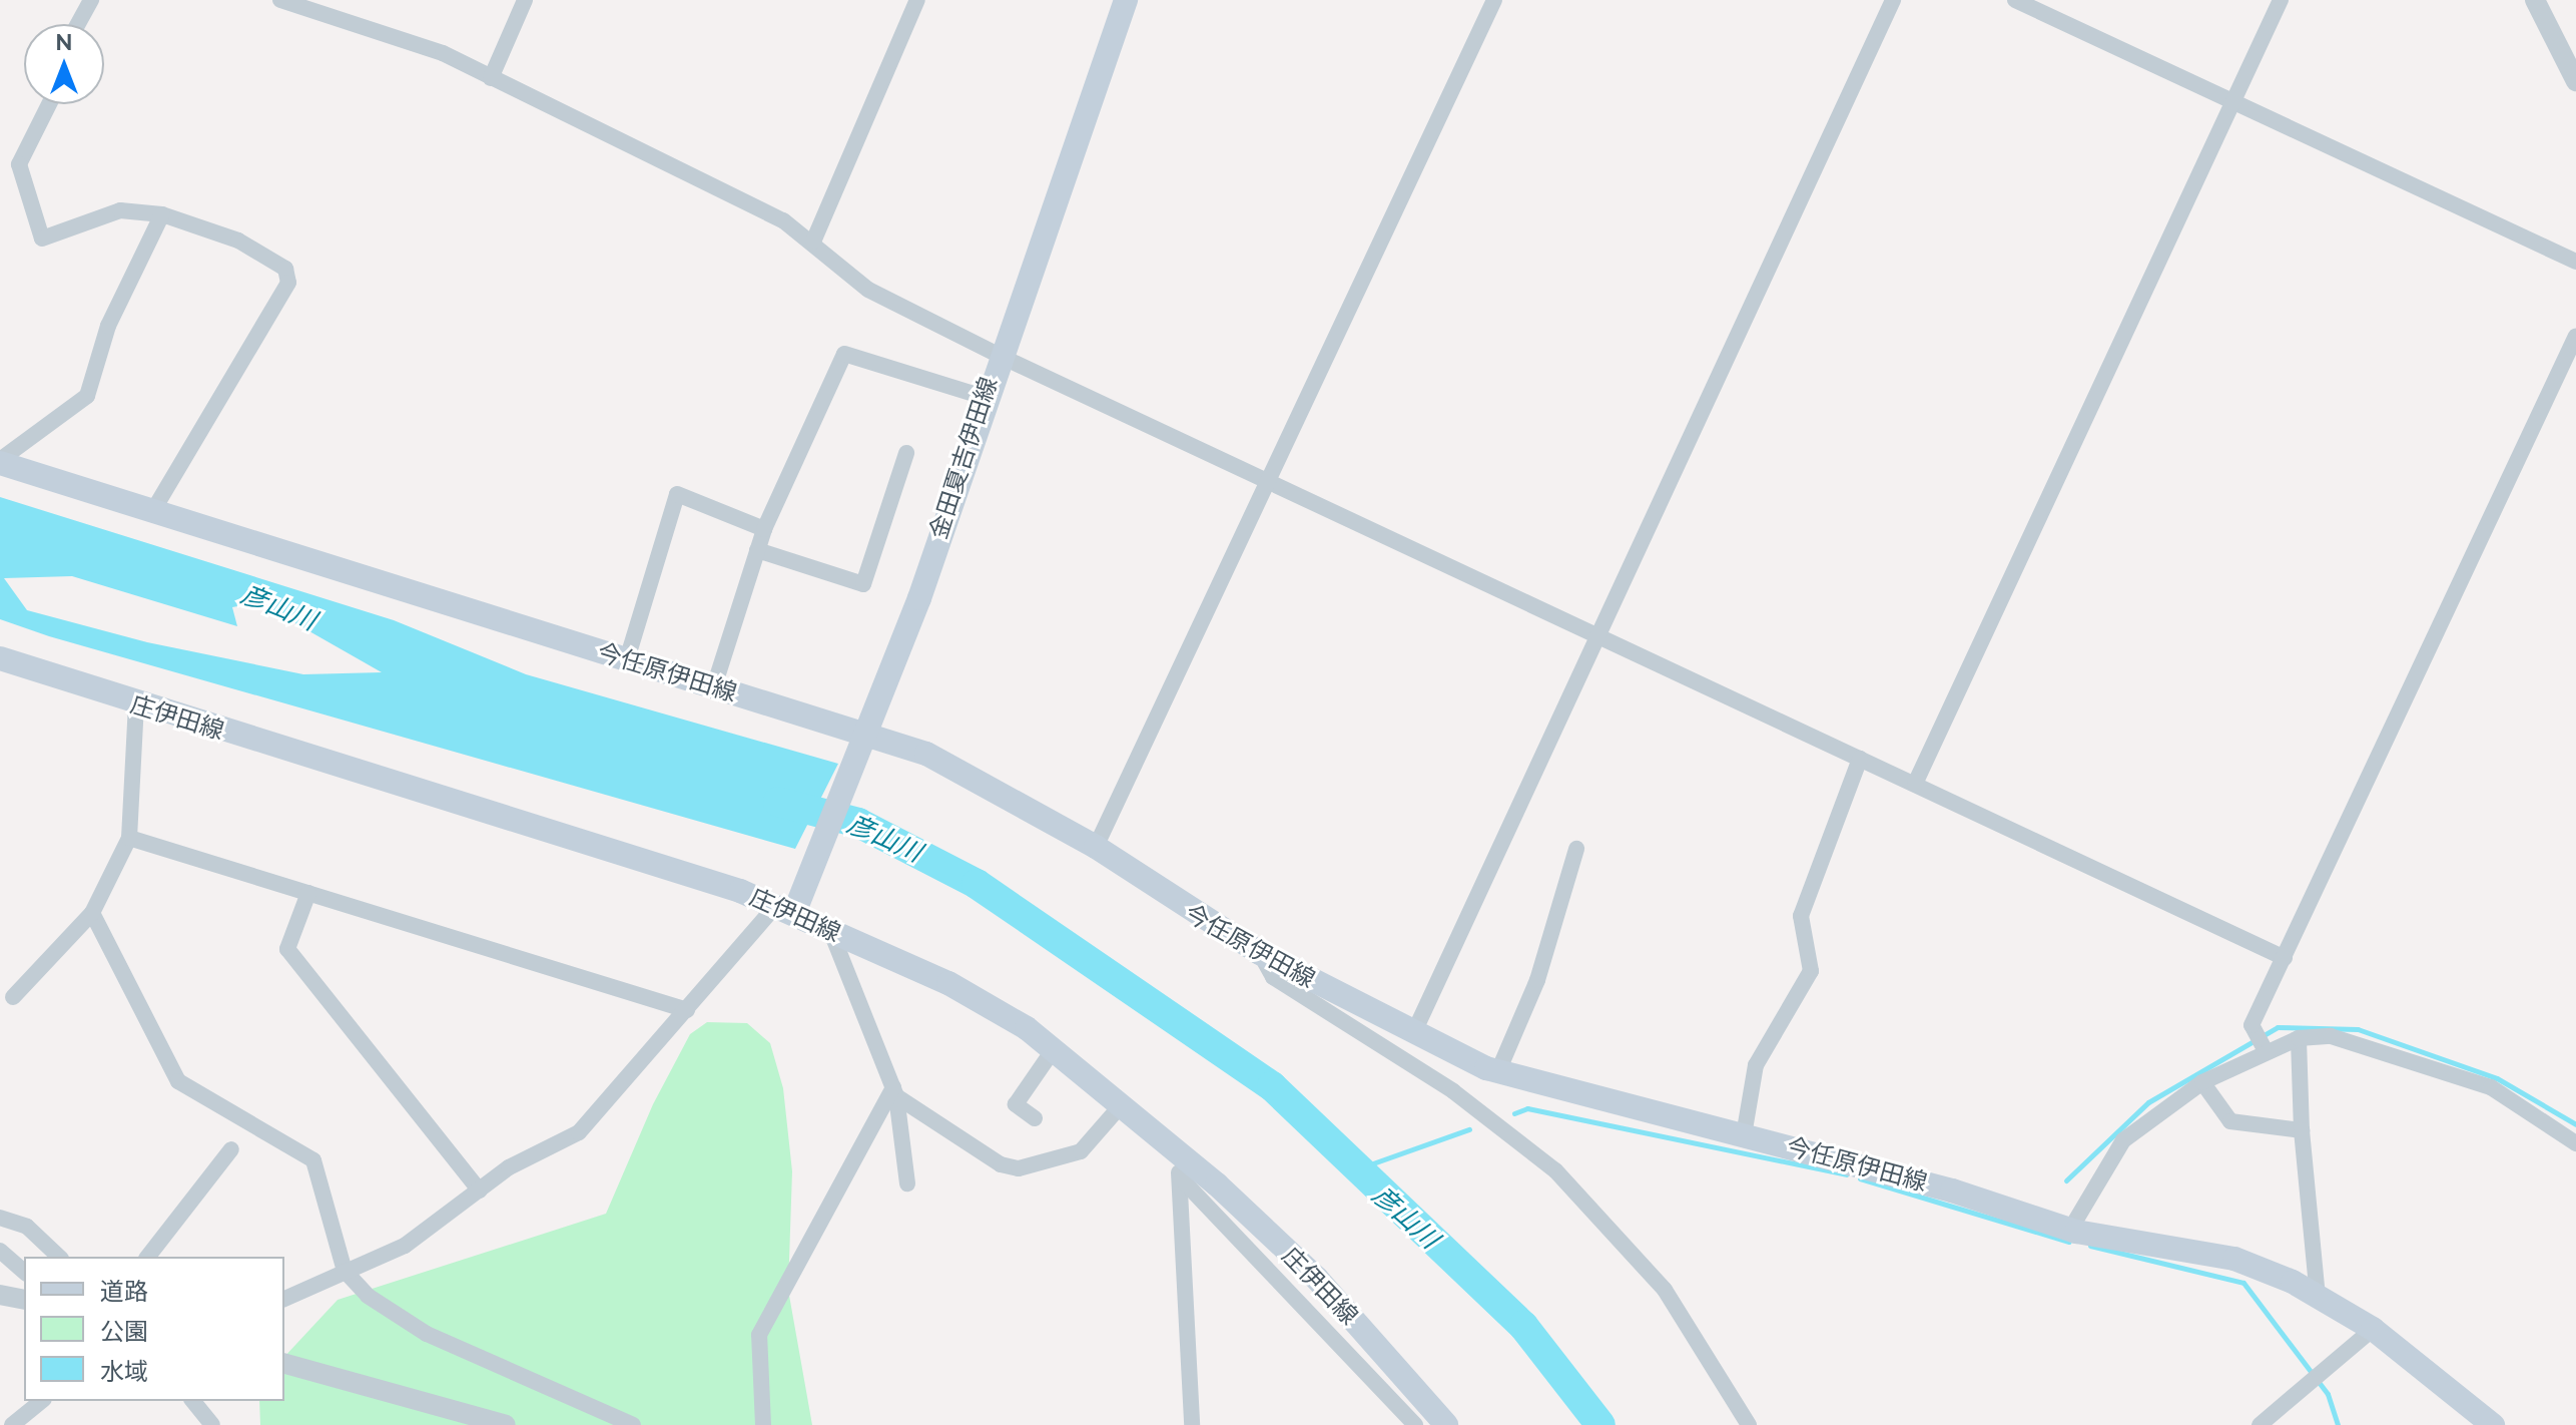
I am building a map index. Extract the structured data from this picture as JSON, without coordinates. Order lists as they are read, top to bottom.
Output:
{
  "streets": {
    "main road": ["金田夏吉伊田線", "今任原伊田線", "庄伊田線"]
  },
  "crossings": [
    ["金田夏吉伊田線", "今任原伊田線"],
    ["金田夏吉伊田線", "庄伊田線"]
  ],
  "water": ["彦山川"],
  "legend": ["道路", "公園", "水域"],
  "north": "top"
}
